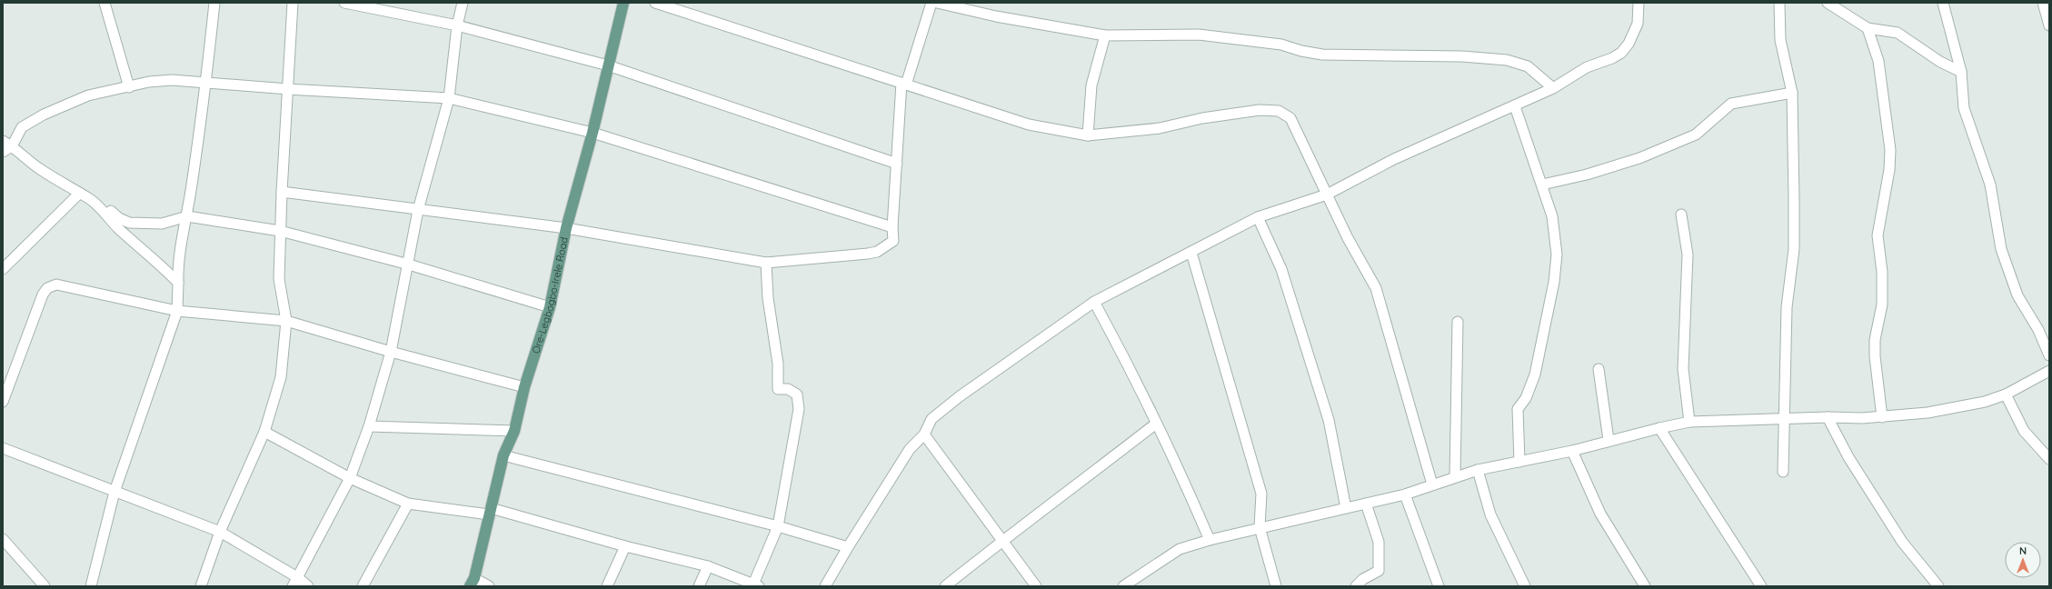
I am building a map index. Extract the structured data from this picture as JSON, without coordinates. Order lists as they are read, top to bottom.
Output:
{
  "streets": {
    "main road": ["Ore-Legbogbo-Irele Road"]
  },
  "north": "top"
}
